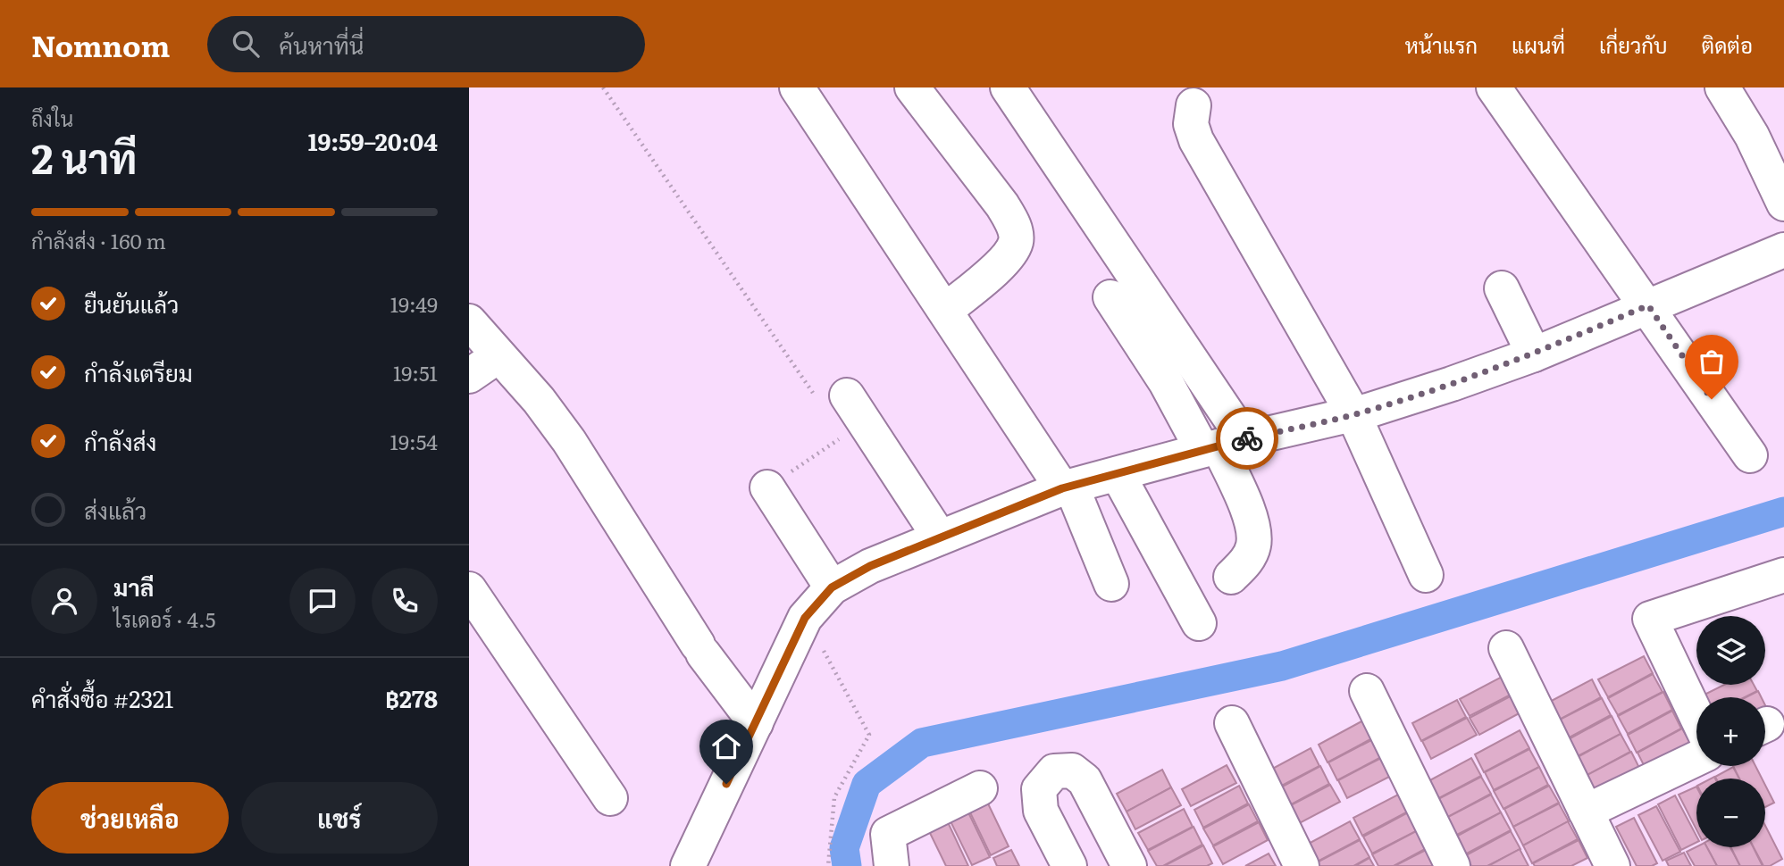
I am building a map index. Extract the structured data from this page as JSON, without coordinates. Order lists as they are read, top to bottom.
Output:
{
  "page": {
    "header": "Nomnom",
    "search": "ค้นหาที่นี่",
    "nav": [
      "หน้าแรก",
      "แผนที่",
      "เกี่ยวกับ",
      "ติดต่อ"
    ],
    "heading": ["2 นาที", "ถึงใน", "19:59–20:04"],
    "panel": [
      "มาลี",
      "ไรเดอร์ · 4.5",
      "คำสั่งซื้อ #2321",
      "฿278"
    ],
    "bar": "กำลังส่ง · 160 m",
    "list": [
      ["ยืนยันแล้ว", "19:49"],
      ["กำลังเตรียม", "19:51"],
      ["กำลังส่ง", "19:54"],
      "ส่งแล้ว"
    ],
    "map_buttons": ["+", "−"],
    "buttons": ["ช่วยเหลือ", "แชร์"]
  }
}
